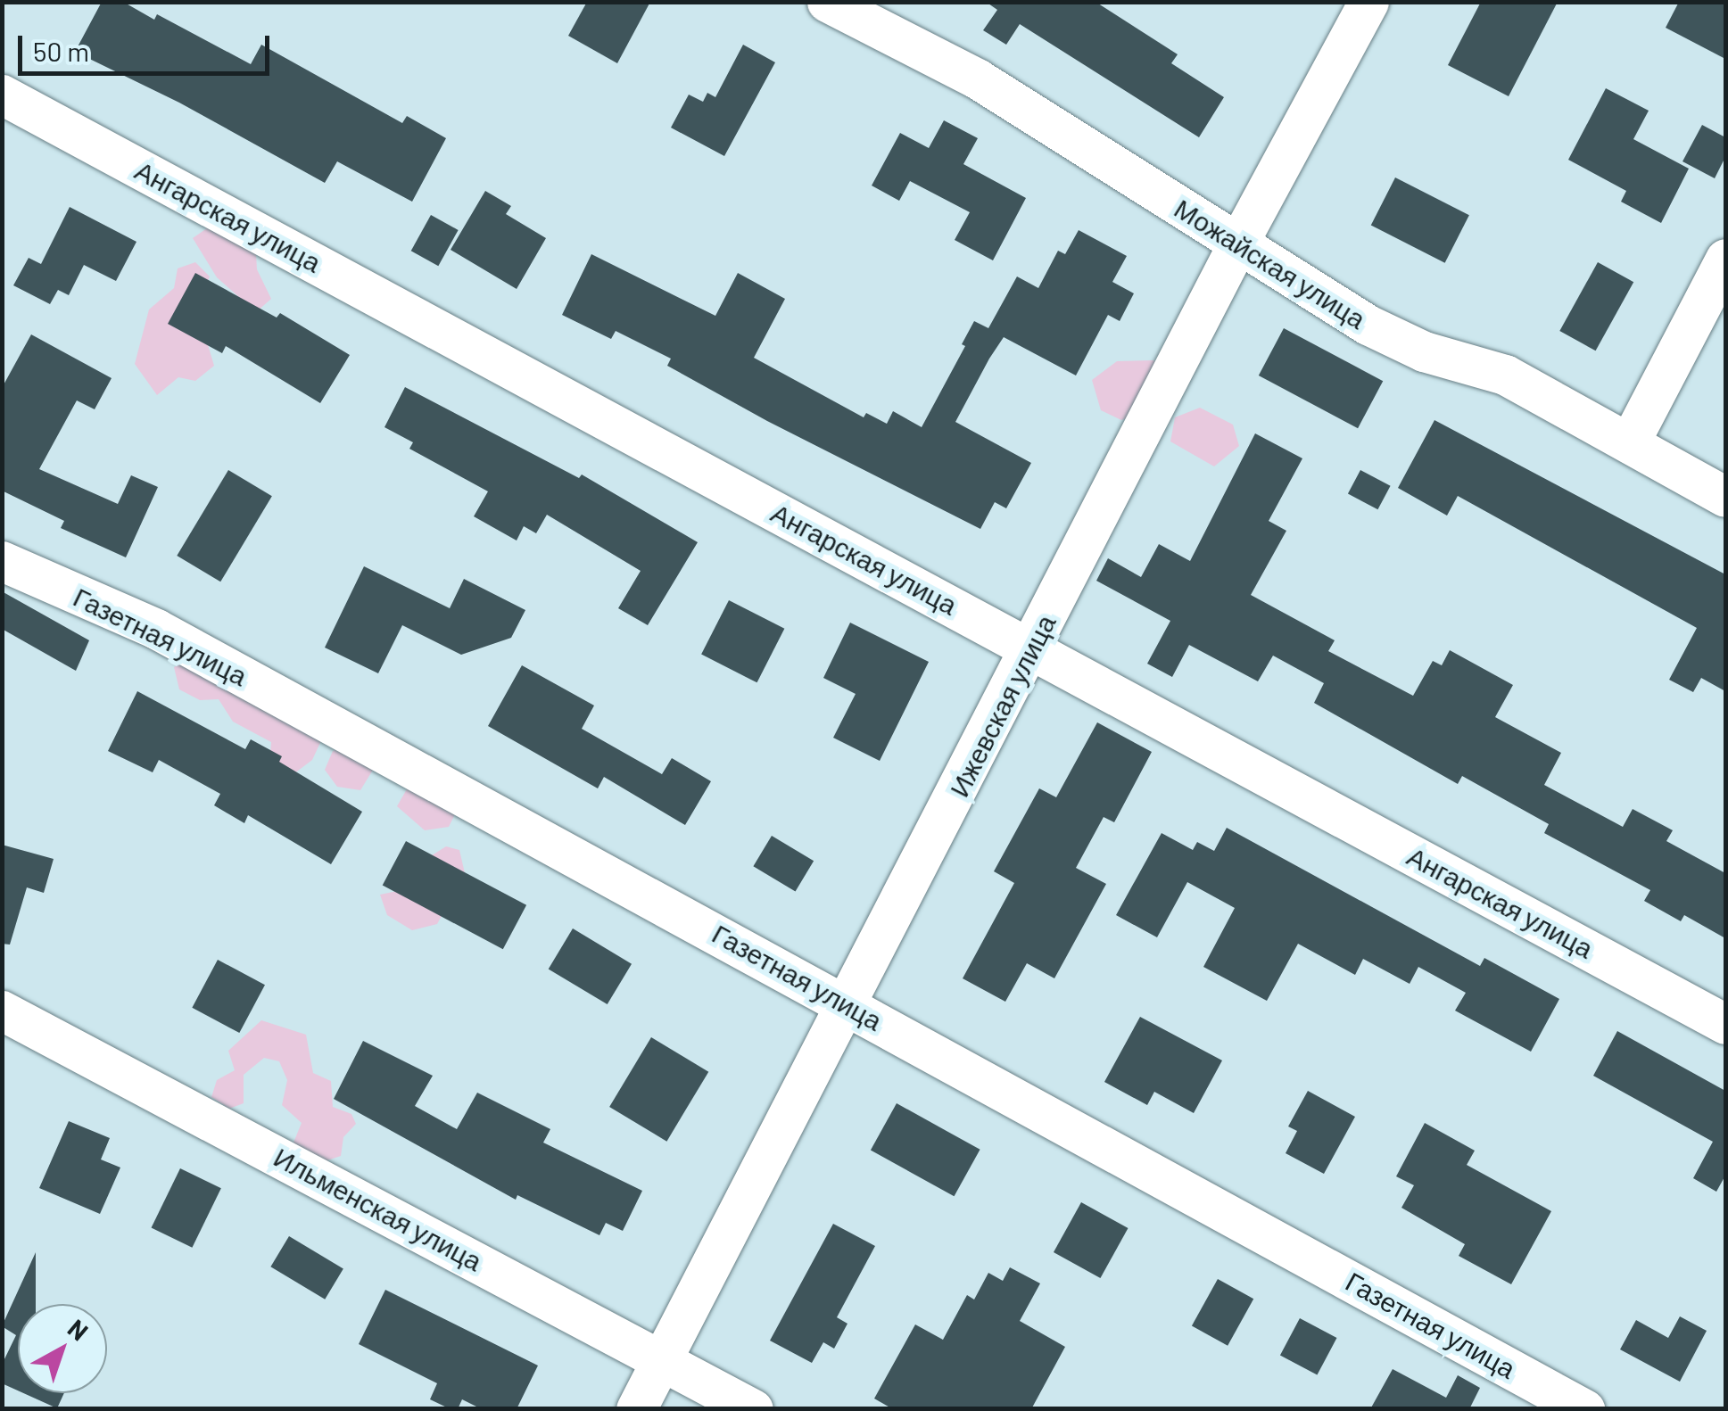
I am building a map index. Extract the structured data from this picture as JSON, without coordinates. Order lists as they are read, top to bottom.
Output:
{
  "streets": {
    "street": [
      "Ангарская улица",
      "Можайская улица",
      "Газетная улица",
      "Ижевская улица",
      "Ильменская улица"
    ]
  },
  "crossings": [
    ["Ангарская улица", "Ижевская улица"],
    ["Можайская улица", "Ижевская улица"],
    ["Газетная улица", "Ижевская улица"],
    ["Ижевская улица", "Ильменская улица"]
  ],
  "scale_bar": "50 m",
  "north": "top right"
}
